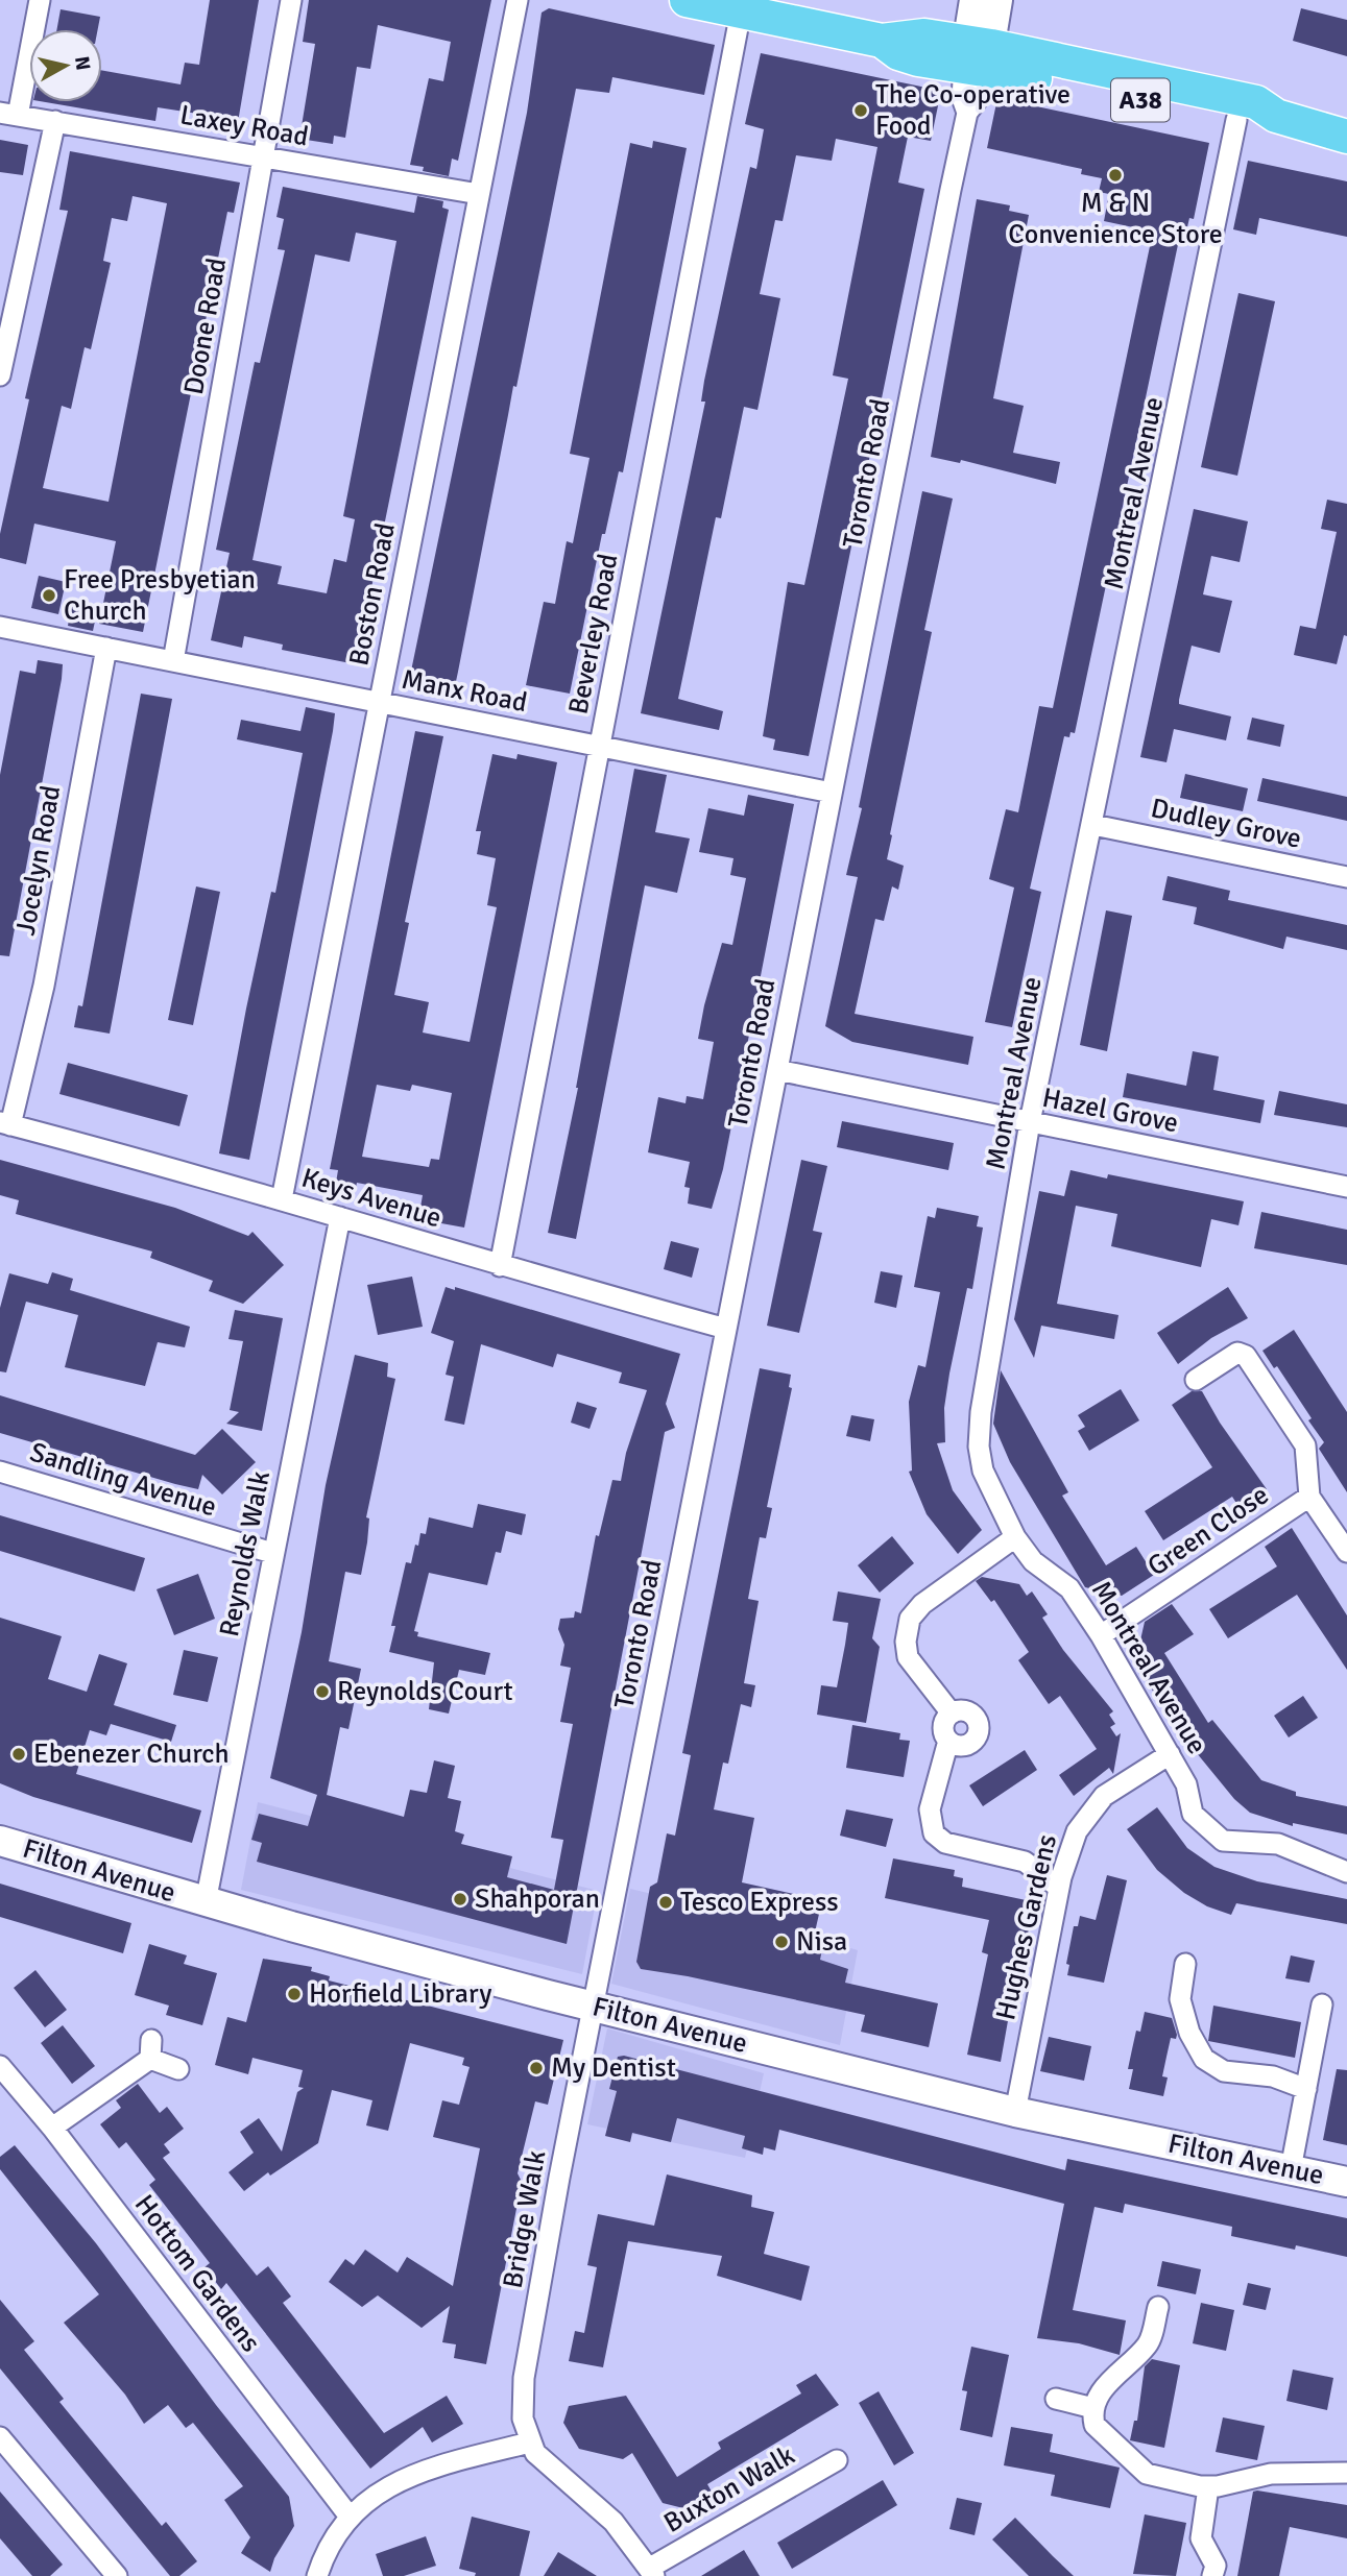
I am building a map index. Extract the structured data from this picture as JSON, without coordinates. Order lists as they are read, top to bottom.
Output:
{
  "streets": {
    "main road": ["A38"],
    "street": [
      "Laxey Road",
      "Doone Road",
      "Toronto Road",
      "Montreal Avenue",
      "Boston Road",
      "Beverley Road",
      "Manx Road",
      "Dudley Grove",
      "Jocelyn Road",
      "Hazel Grove",
      "Keys Avenue",
      "Sandling Avenue",
      "Green Close",
      "Reynolds Walk",
      "Filton Avenue",
      "Hughes Gardens",
      "Bridge Walk",
      "Hottom Gardens",
      "Buxton Walk"
    ]
  },
  "crossings": [
    ["A38", "Toronto Road"],
    ["A38", "Montreal Avenue"],
    ["A38", "Beverley Road"],
    ["Laxey Road", "Doone Road"],
    ["Laxey Road", "Boston Road"],
    ["Doone Road", "Manx Road"],
    ["Toronto Road", "Manx Road"],
    ["Toronto Road", "Hazel Grove"],
    ["Toronto Road", "Keys Avenue"],
    ["Toronto Road", "Filton Avenue"],
    ["Toronto Road", "Bridge Walk"],
    ["Montreal Avenue", "Dudley Grove"],
    ["Montreal Avenue", "Hazel Grove"],
    ["Montreal Avenue", "Green Close"],
    ["Montreal Avenue", "Hughes Gardens"],
    ["Boston Road", "Manx Road"],
    ["Boston Road", "Keys Avenue"],
    ["Beverley Road", "Manx Road"],
    ["Beverley Road", "Keys Avenue"],
    ["Manx Road", "Jocelyn Road"],
    ["Jocelyn Road", "Keys Avenue"],
    ["Keys Avenue", "Reynolds Walk"],
    ["Sandling Avenue", "Reynolds Walk"],
    ["Reynolds Walk", "Filton Avenue"],
    ["Filton Avenue", "Hughes Gardens"],
    ["Filton Avenue", "Bridge Walk"]
  ],
  "places": [
    "The Co-operative Food",
    "M & N Convenience Store",
    "Free Presbyetian Church",
    "Reynolds Court",
    "Ebenezer Church",
    "Shahporan",
    "Tesco Express",
    "Nisa",
    "Horfield Library",
    "My Dentist"
  ],
  "north": "right"
}
